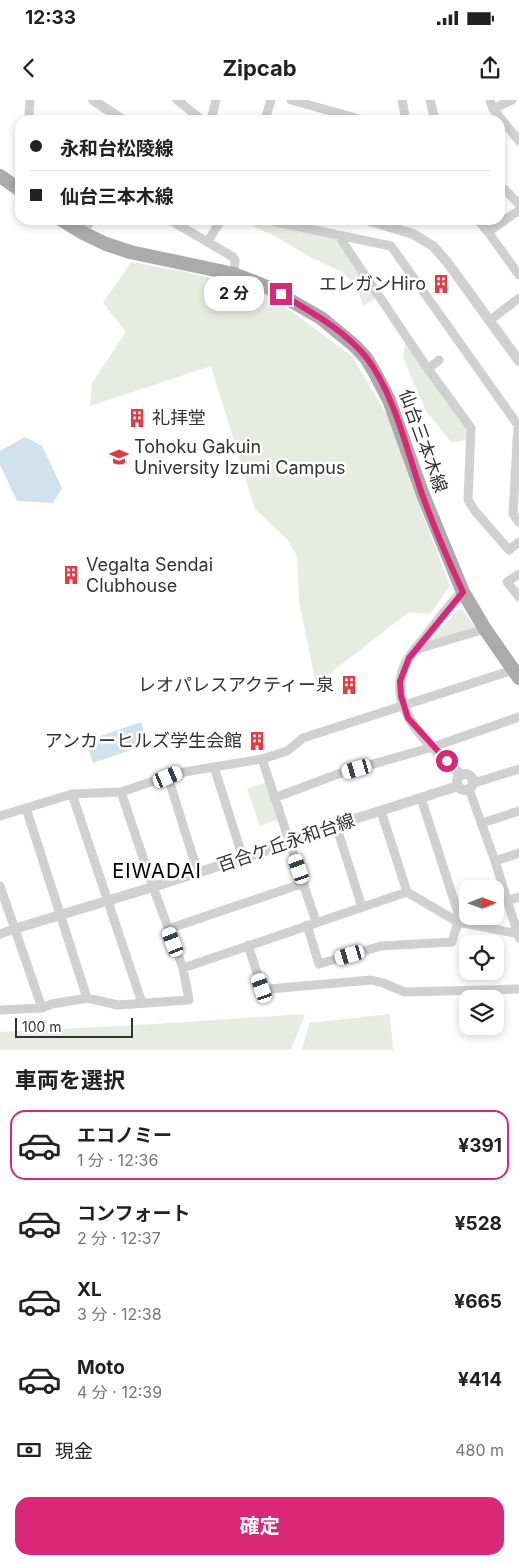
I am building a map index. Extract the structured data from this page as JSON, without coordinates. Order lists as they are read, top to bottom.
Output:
{
  "streets": {
    "main road": ["仙台三本木線"],
    "street": ["百合ケ丘永和台線"]
  },
  "districts": ["EIWADAI"],
  "places": {
    "building": [
      "エレガンHiro",
      "礼拝堂",
      "Vegalta Sendai Clubhouse",
      "レオパレスアクティー泉",
      "アンカーヒルズ学生会館"
    ],
    "school or university": ["Tohoku Gakuin University Izumi Campus"]
  },
  "scale_bar": "100 m",
  "north": "right",
  "page": {
    "status": "12:33",
    "header": "Zipcab",
    "banner": ["永和台松陵線", "仙台三本木線"],
    "bubble": "2 分",
    "scale": "100 m",
    "heading": "車両を選択",
    "list": [
      {
        "name": "エコノミー",
        "note": "1 分 · 12:36",
        "value": "¥391"
      },
      {
        "name": "コンフォート",
        "note": "2 分 · 12:37",
        "value": "¥528"
      },
      {
        "name": "XL",
        "note": "3 分 · 12:38",
        "value": "¥665"
      },
      {
        "name": "Moto",
        "note": "4 分 · 12:39",
        "value": "¥414"
      }
    ],
    "pay": ["現金", "480 m"],
    "buttons": "確定"
  }
}
